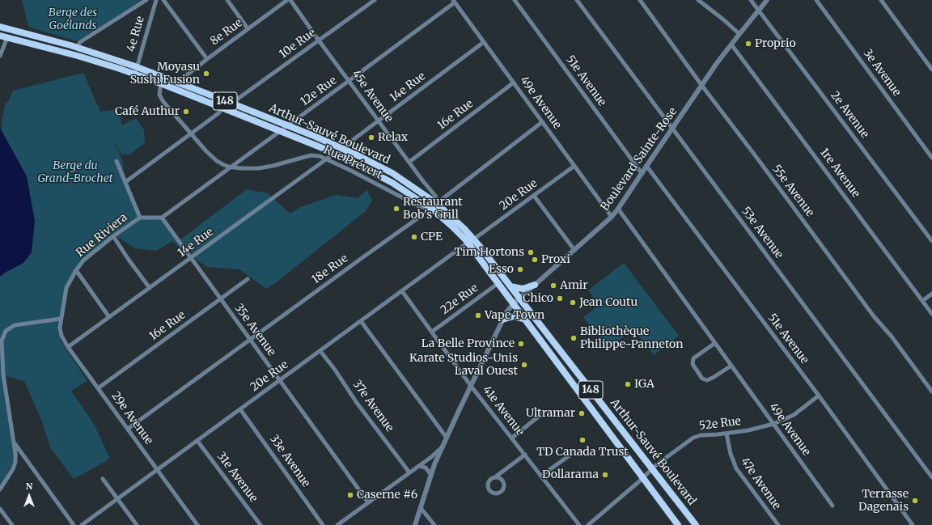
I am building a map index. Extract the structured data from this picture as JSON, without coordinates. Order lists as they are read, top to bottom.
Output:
{
  "streets": {
    "main road": ["148", "Arthur-Sauvé Boulevard"],
    "street": [
      "8e Rue",
      "4e Rue",
      "10e Rue",
      "3e Avenue",
      "51e Avenue",
      "14e Rue",
      "12e Rue",
      "45e Avenue",
      "49e Avenue",
      "16e Rue",
      "2e Avenue",
      "Boulevard Sainte-Rose",
      "Rue Prévert",
      "1re Avenue",
      "55e Avenue",
      "20e Rue",
      "53e Avenue",
      "Rue Riviera",
      "18e Rue",
      "22e Rue",
      "35e Avenue",
      "37e Avenue",
      "41e Avenue",
      "29e Avenue",
      "52e Rue",
      "33e Avenue",
      "31e Avenue",
      "47e Avenue"
    ]
  },
  "crossings": [
    ["8e Rue", "Arthur-Sauvé Boulevard"],
    ["4e Rue", "Arthur-Sauvé Boulevard"],
    ["10e Rue", "45e Avenue"],
    ["10e Rue", "Arthur-Sauvé Boulevard"],
    ["51e Avenue", "Boulevard Sainte-Rose"],
    ["51e Avenue", "52e Rue"],
    ["14e Rue", "45e Avenue"],
    ["14e Rue", "49e Avenue"],
    ["14e Rue", "Arthur-Sauvé Boulevard"],
    ["14e Rue", "Rue Prévert"],
    ["14e Rue", "35e Avenue"],
    ["14e Rue", "29e Avenue"],
    ["12e Rue", "45e Avenue"],
    ["12e Rue", "49e Avenue"],
    ["12e Rue", "Arthur-Sauvé Boulevard"],
    ["12e Rue", "Rue Prévert"],
    ["12e Rue", "35e Avenue"],
    ["45e Avenue", "16e Rue"],
    ["45e Avenue", "Arthur-Sauvé Boulevard"],
    ["45e Avenue", "18e Rue"],
    ["49e Avenue", "16e Rue"],
    ["49e Avenue", "Boulevard Sainte-Rose"],
    ["49e Avenue", "20e Rue"],
    ["49e Avenue", "18e Rue"],
    ["49e Avenue", "52e Rue"],
    ["16e Rue", "35e Avenue"],
    ["16e Rue", "29e Avenue"],
    ["2e Avenue", "Boulevard Sainte-Rose"],
    ["Arthur-Sauvé Boulevard", "Boulevard Sainte-Rose"],
    ["Arthur-Sauvé Boulevard", "Rue Prévert"],
    ["Arthur-Sauvé Boulevard", "20e Rue"],
    ["Arthur-Sauvé Boulevard", "18e Rue"],
    ["Arthur-Sauvé Boulevard", "22e Rue"],
    ["Arthur-Sauvé Boulevard", "52e Rue"],
    ["Boulevard Sainte-Rose", "1re Avenue"],
    ["Boulevard Sainte-Rose", "55e Avenue"],
    ["Boulevard Sainte-Rose", "53e Avenue"],
    ["Boulevard Sainte-Rose", "41e Avenue"],
    ["Rue Prévert", "18e Rue"],
    ["20e Rue", "35e Avenue"],
    ["20e Rue", "37e Avenue"],
    ["20e Rue", "41e Avenue"],
    ["20e Rue", "29e Avenue"],
    ["20e Rue", "33e Avenue"],
    ["20e Rue", "31e Avenue"],
    ["Rue Riviera", "29e Avenue"],
    ["18e Rue", "35e Avenue"],
    ["18e Rue", "29e Avenue"],
    ["22e Rue", "41e Avenue"],
    ["52e Rue", "47e Avenue"]
  ],
  "parks": ["Berge des Goélands", "Berge du Grand-Brochet"],
  "places": [
    "Proprio",
    "Moyasu Sushi Fusion",
    "Café Authur",
    "Relax",
    "Restaurant Bob's Grill",
    "CPE",
    "Tim Hortons",
    "Proxi",
    "Esso",
    "Amir",
    "Chico",
    "Jean Coutu",
    "Vape Town",
    "Bibliothèque Philippe-Panneton",
    "La Belle Province",
    "Karate Studios-Unis Laval Ouest",
    "IGA",
    "Ultramar",
    "TD Canada Trust",
    "Dollarama",
    "Caserne #6",
    "Terrasse Dagenais"
  ],
  "north": "top"
}
